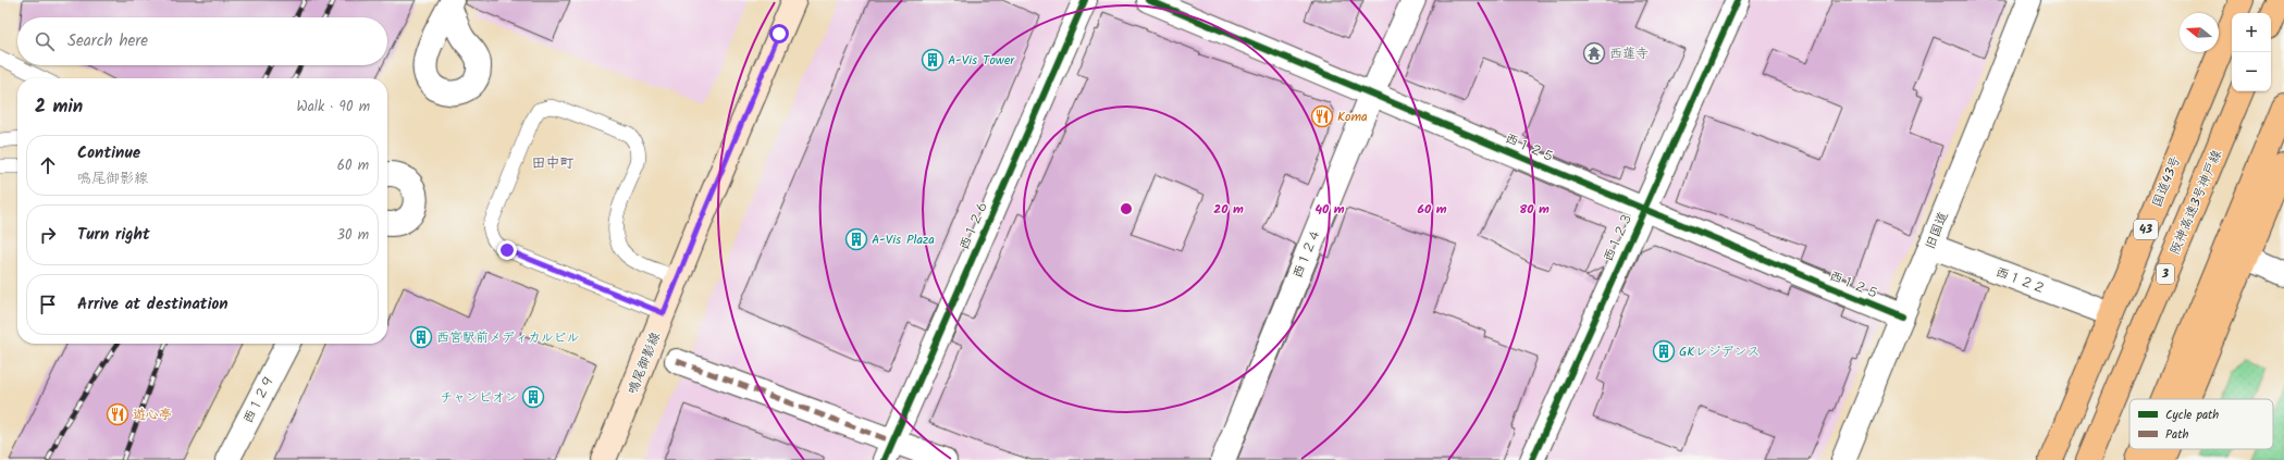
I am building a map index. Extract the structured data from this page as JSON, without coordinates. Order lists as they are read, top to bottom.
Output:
{
  "streets": {
    "highway": [
      "国道43号",
      "阪神高速3号神戸線",
      "43",
      "3"
    ],
    "street": [
      "西１２５",
      "西１２６",
      "旧国道",
      "西１２３",
      "西１２４",
      "西１２２",
      "鳴尾御影線",
      "西１２９"
    ]
  },
  "crossings": [
    ["西１２５", "旧国道"],
    ["西１２５", "西１２３"],
    ["西１２５", "西１２４"],
    ["国道43号", "西１２２"],
    ["旧国道", "西１２２"]
  ],
  "districts": ["田中町"],
  "places": {
    "temple": ["西蓮寺"],
    "building": [
      "A-Vis Tower",
      "A-Vis Plaza",
      "西宮駅前メディカルビル",
      "GKレジデンス",
      "チャンピオン"
    ],
    "restaurant": ["Koma", "遊心亭"]
  },
  "legend": ["Cycle path", "Path"],
  "north": "left",
  "page": {
    "map_buttons": ["+", "−"],
    "search": "Search here",
    "heading": ["2 min", "Walk · 90 m"],
    "list": [
      ["Continue", "鳴尾御影線", "60 m"],
      ["Turn right", "30 m"],
      "Arrive at destination"
    ]
  },
  "rings": [
    "20 m",
    "40 m",
    "60 m",
    "80 m"
  ]
}
